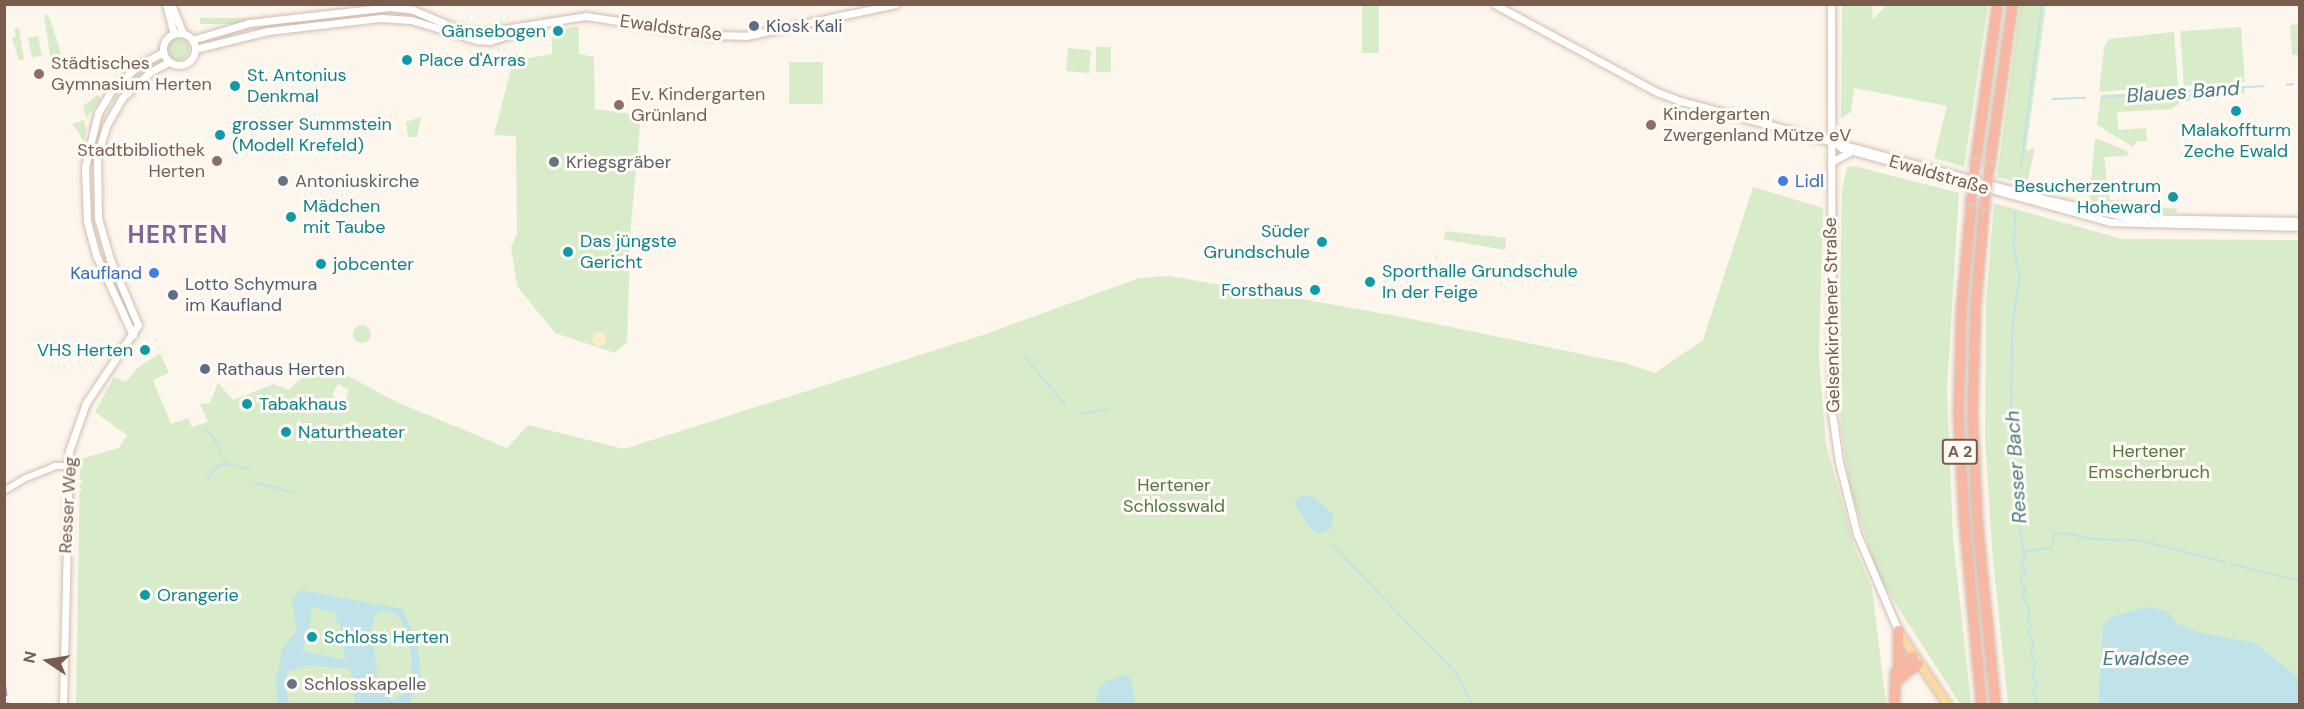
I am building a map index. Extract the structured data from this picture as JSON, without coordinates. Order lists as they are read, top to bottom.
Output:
{
  "streets": {
    "highway": ["A 2"],
    "main road": ["Ewaldstraße", "Gelsenkirchener Straße", "Resser Weg"]
  },
  "crossings": [
    ["Ewaldstraße", "Gelsenkirchener Straße"]
  ],
  "districts": ["HERTEN"],
  "water": ["Blaues Band", "Resser Bach", "Ewaldsee"],
  "parks": ["Hertener Emscherbruch", "Hertener Schlosswald"],
  "places": [
    "Kiosk Kali",
    "Gänsebogen",
    "Place d'Arras",
    "Städtisches Gymnasium Herten",
    "St. Antonius Denkmal",
    "Ev. Kindergarten Grünland",
    "Malakoffturm Zeche Ewald",
    "Kindergarten Zwergenland Mütze eV",
    "grosser Summstein (Modell Krefeld)",
    "Stadtbibliothek Herten",
    "Kriegsgräber",
    "Antoniuskirche",
    "Lidl",
    "Besucherzentrum Hoheward",
    "Mädchen mit Taube",
    "Süder Grundschule",
    "Das jüngste Gericht",
    "jobcenter",
    "Kaufland",
    "Sporthalle Grundschule In der Feige",
    "Forsthaus",
    "Lotto Schymura im Kaufland",
    "VHS Herten",
    "Rathaus Herten",
    "Tabakhaus",
    "Naturtheater",
    "Orangerie",
    "Schloss Herten",
    "Schlosskapelle"
  ],
  "north": "left"
}
